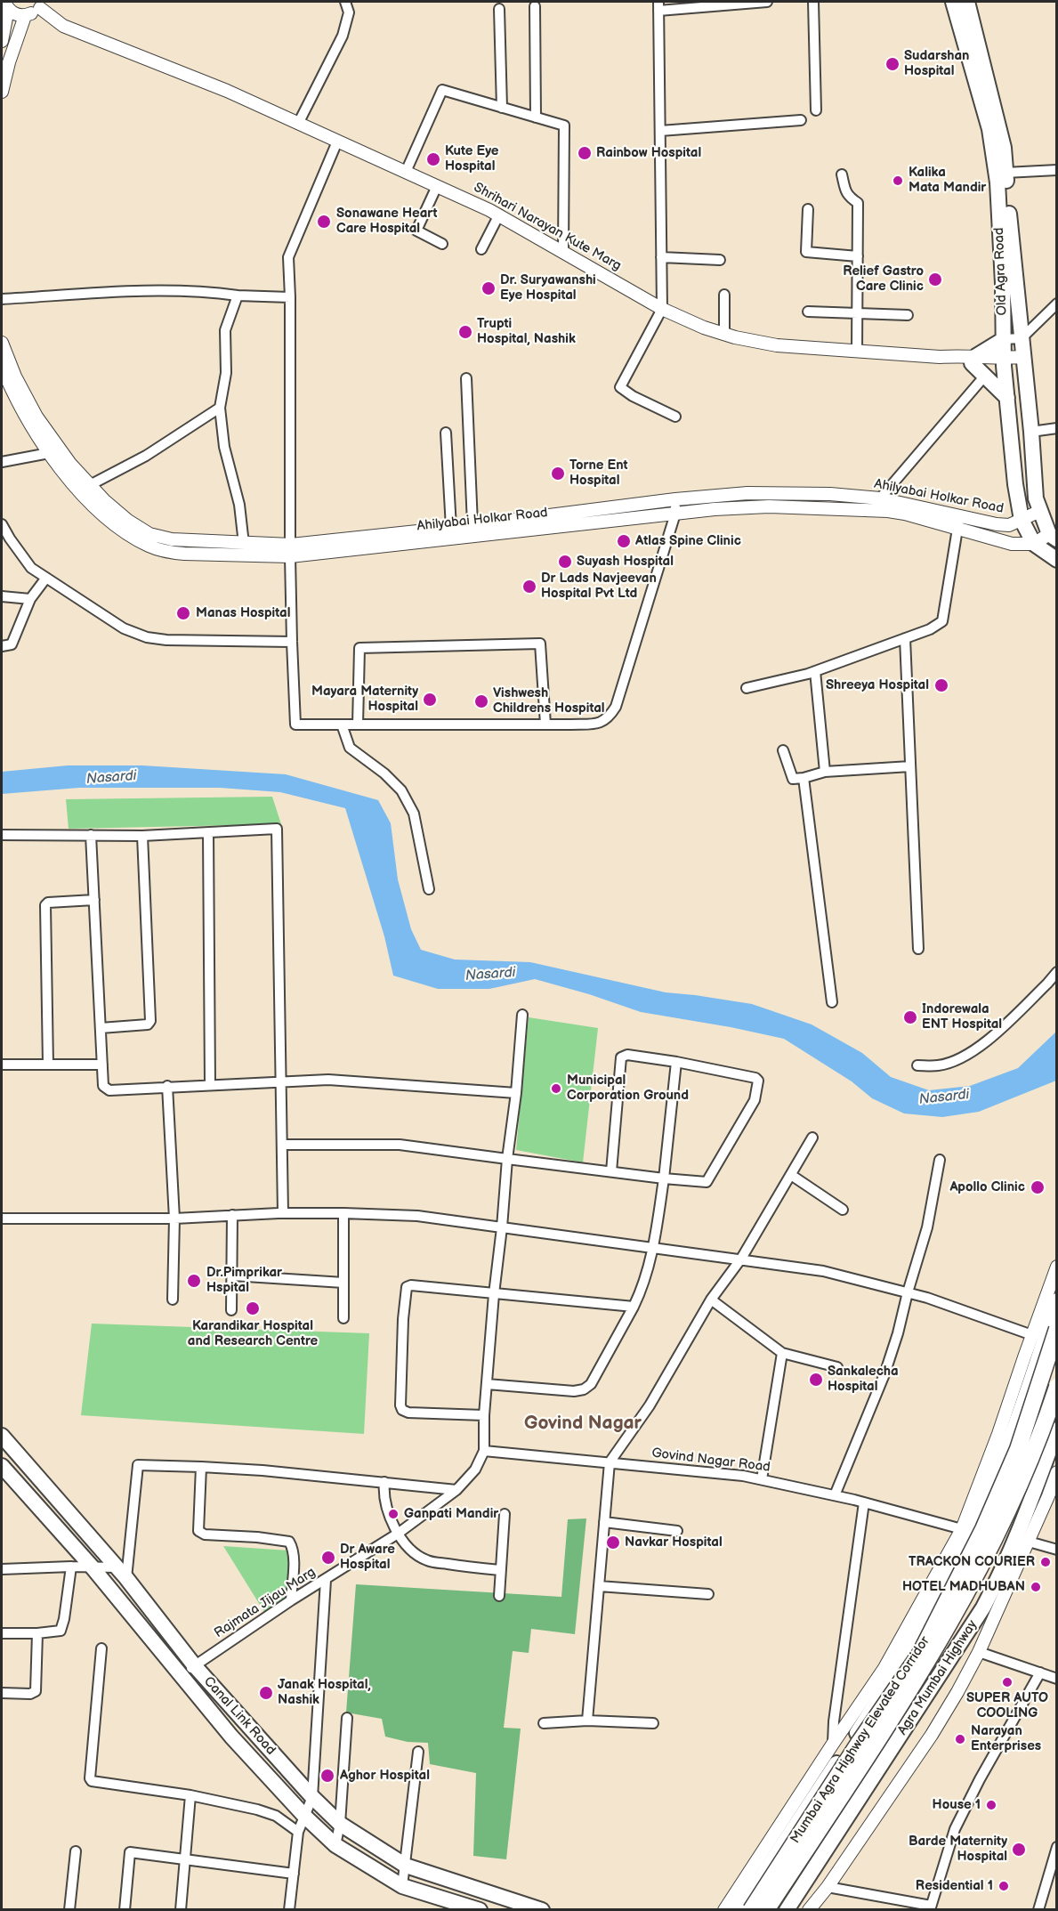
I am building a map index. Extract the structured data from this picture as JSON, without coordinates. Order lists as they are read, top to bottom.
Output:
{
  "streets": {
    "highway": ["Mumbai Agra Highway Elevated Corridor"],
    "main road": [
      "Shrihari Narayan Kute Marg",
      "Old Agra Road",
      "Ahilyabai Holkar Road",
      "Agra Mumbai Highway",
      "Canal Link Road"
    ],
    "street": ["Govind Nagar Road", "Rajmata Jijau Marg"]
  },
  "crossings": [
    ["Shrihari Narayan Kute Marg", "Old Agra Road"],
    ["Old Agra Road", "Ahilyabai Holkar Road"],
    ["Govind Nagar Road", "Rajmata Jijau Marg"],
    ["Rajmata Jijau Marg", "Canal Link Road"]
  ],
  "districts": ["Govind Nagar"],
  "water": ["Nasardi"],
  "places": [
    "Sudarshan Hospital",
    "Rainbow Hospital",
    "Kute Eye Hospital",
    "Kalika Mata Mandir",
    "Sonawane Heart Care Hospital",
    "Relief Gastro Care Clinic",
    "Dr. Suryawanshi Eye Hospital",
    "Trupti Hospital, Nashik",
    "Torne Ent Hospital",
    "Atlas Spine Clinic",
    "Suyash Hospital",
    "Dr Lads Navjeevan Hospital Pvt Ltd",
    "Manas Hospital",
    "Shreeya Hospital",
    "Mayara Maternity Hospital",
    "Vishwesh Childrens Hospital",
    "Indorewala ENT Hospital",
    "Municipal Corporation Ground",
    "Apollo Clinic",
    "Dr.Pimprikar Hspital",
    "Karandikar Hospital and Research Centre",
    "Sankalecha Hospital",
    "Ganpati Mandir",
    "Navkar Hospital",
    "Dr Aware Hospital",
    "TRACKON COURIER",
    "HOTEL MADHUBAN",
    "SUPER AUTO COOLING",
    "Janak Hospital, Nashik",
    "Narayan Enterprises",
    "Aghor Hospital",
    "House 1",
    "Barde Maternity Hospital",
    "Residential 1"
  ]
}
